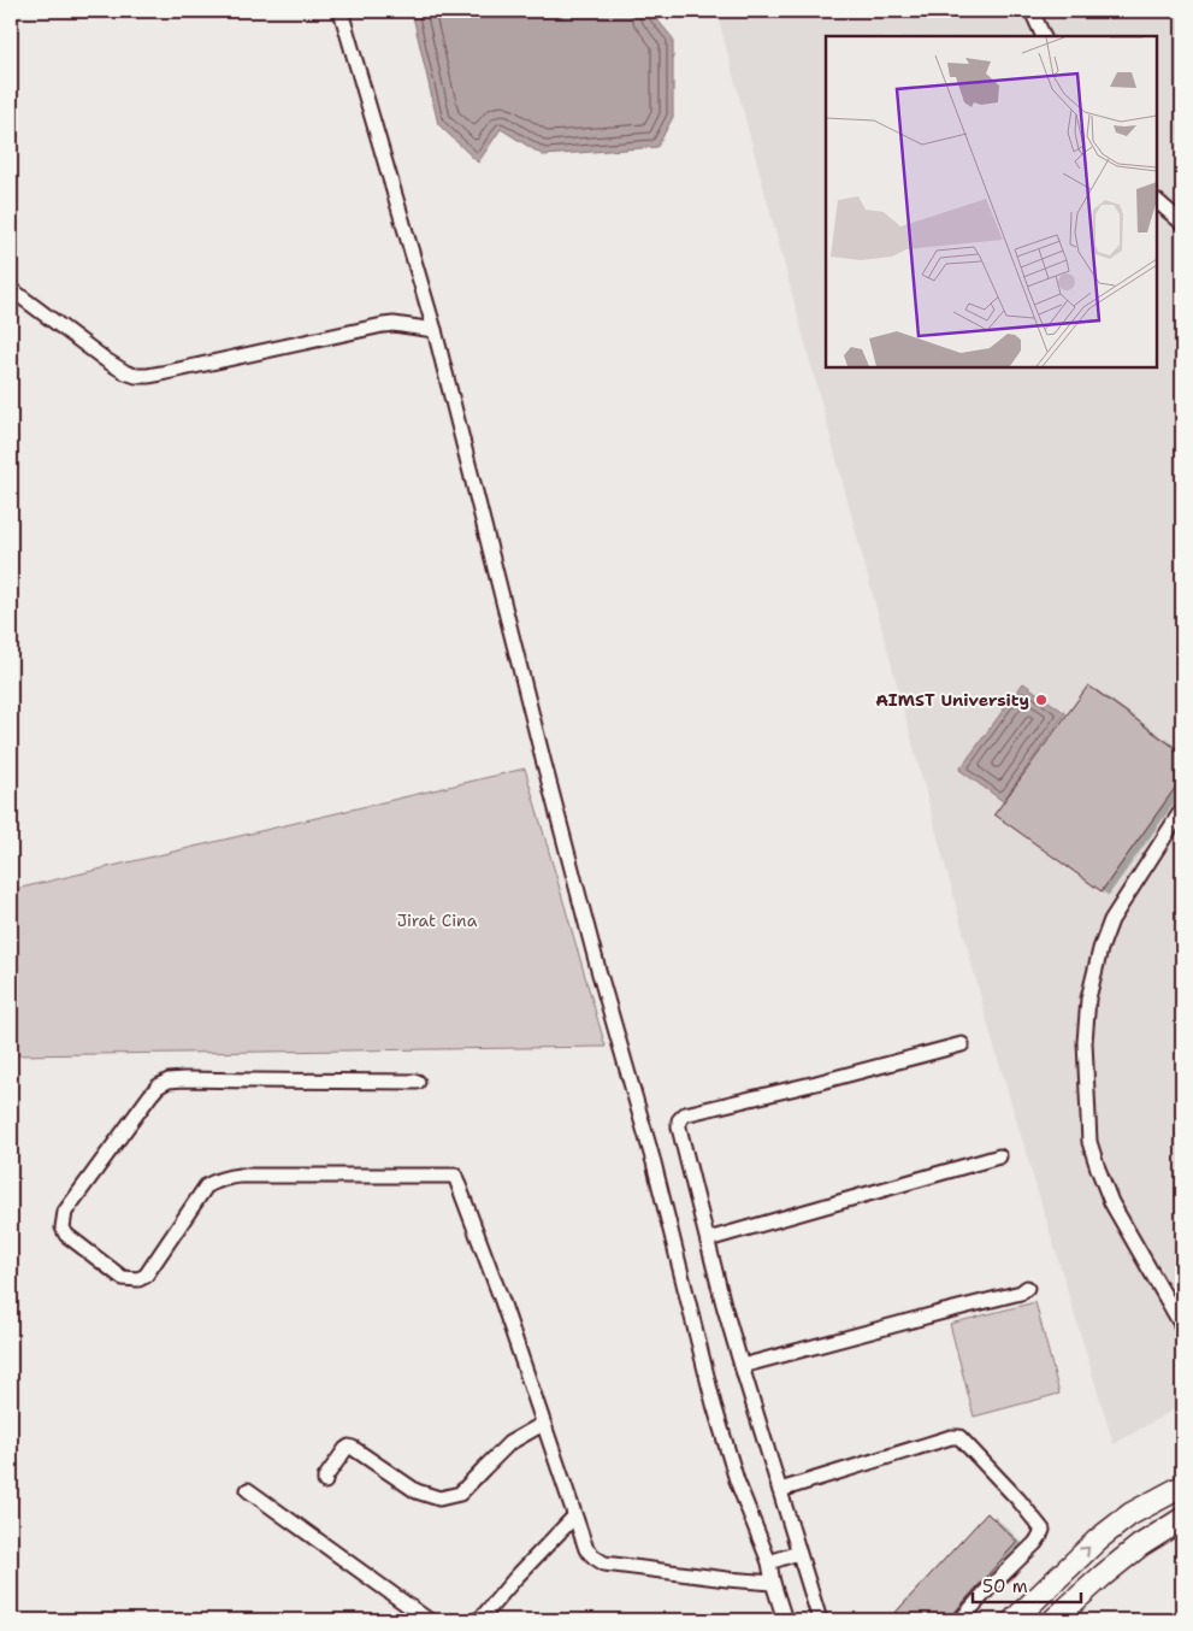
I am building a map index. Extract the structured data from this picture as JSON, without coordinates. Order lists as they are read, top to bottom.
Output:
{
  "parks": ["Jirat Cina"],
  "places": ["AIMST University"],
  "scale_bar": "50 m"
}
